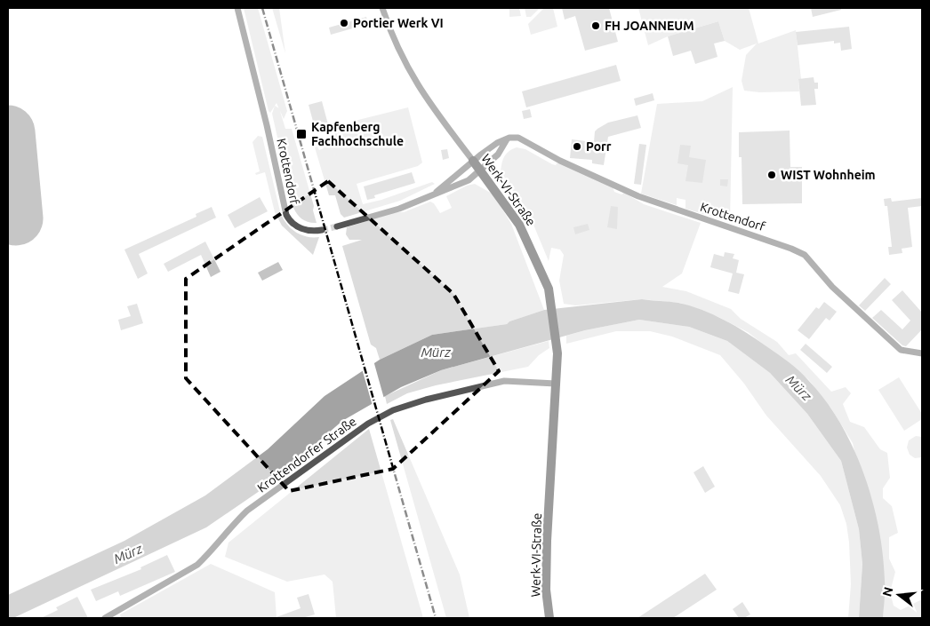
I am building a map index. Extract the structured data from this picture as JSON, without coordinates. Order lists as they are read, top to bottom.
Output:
{
  "streets": {
    "main road": ["Werk-VI-Straße"],
    "street": ["Krottendorf", "Krottendorfer Straße"]
  },
  "crossings": [
    ["Werk-VI-Straße", "Krottendorfer Straße"]
  ],
  "water": ["Mürz"],
  "places": {
    "other": [
      "Portier Werk VI",
      "FH JOANNEUM",
      "Porr",
      "WIST Wohnheim"
    ],
    "transit": ["Kapfenberg Fachhochschule"]
  },
  "north": "left"
}
